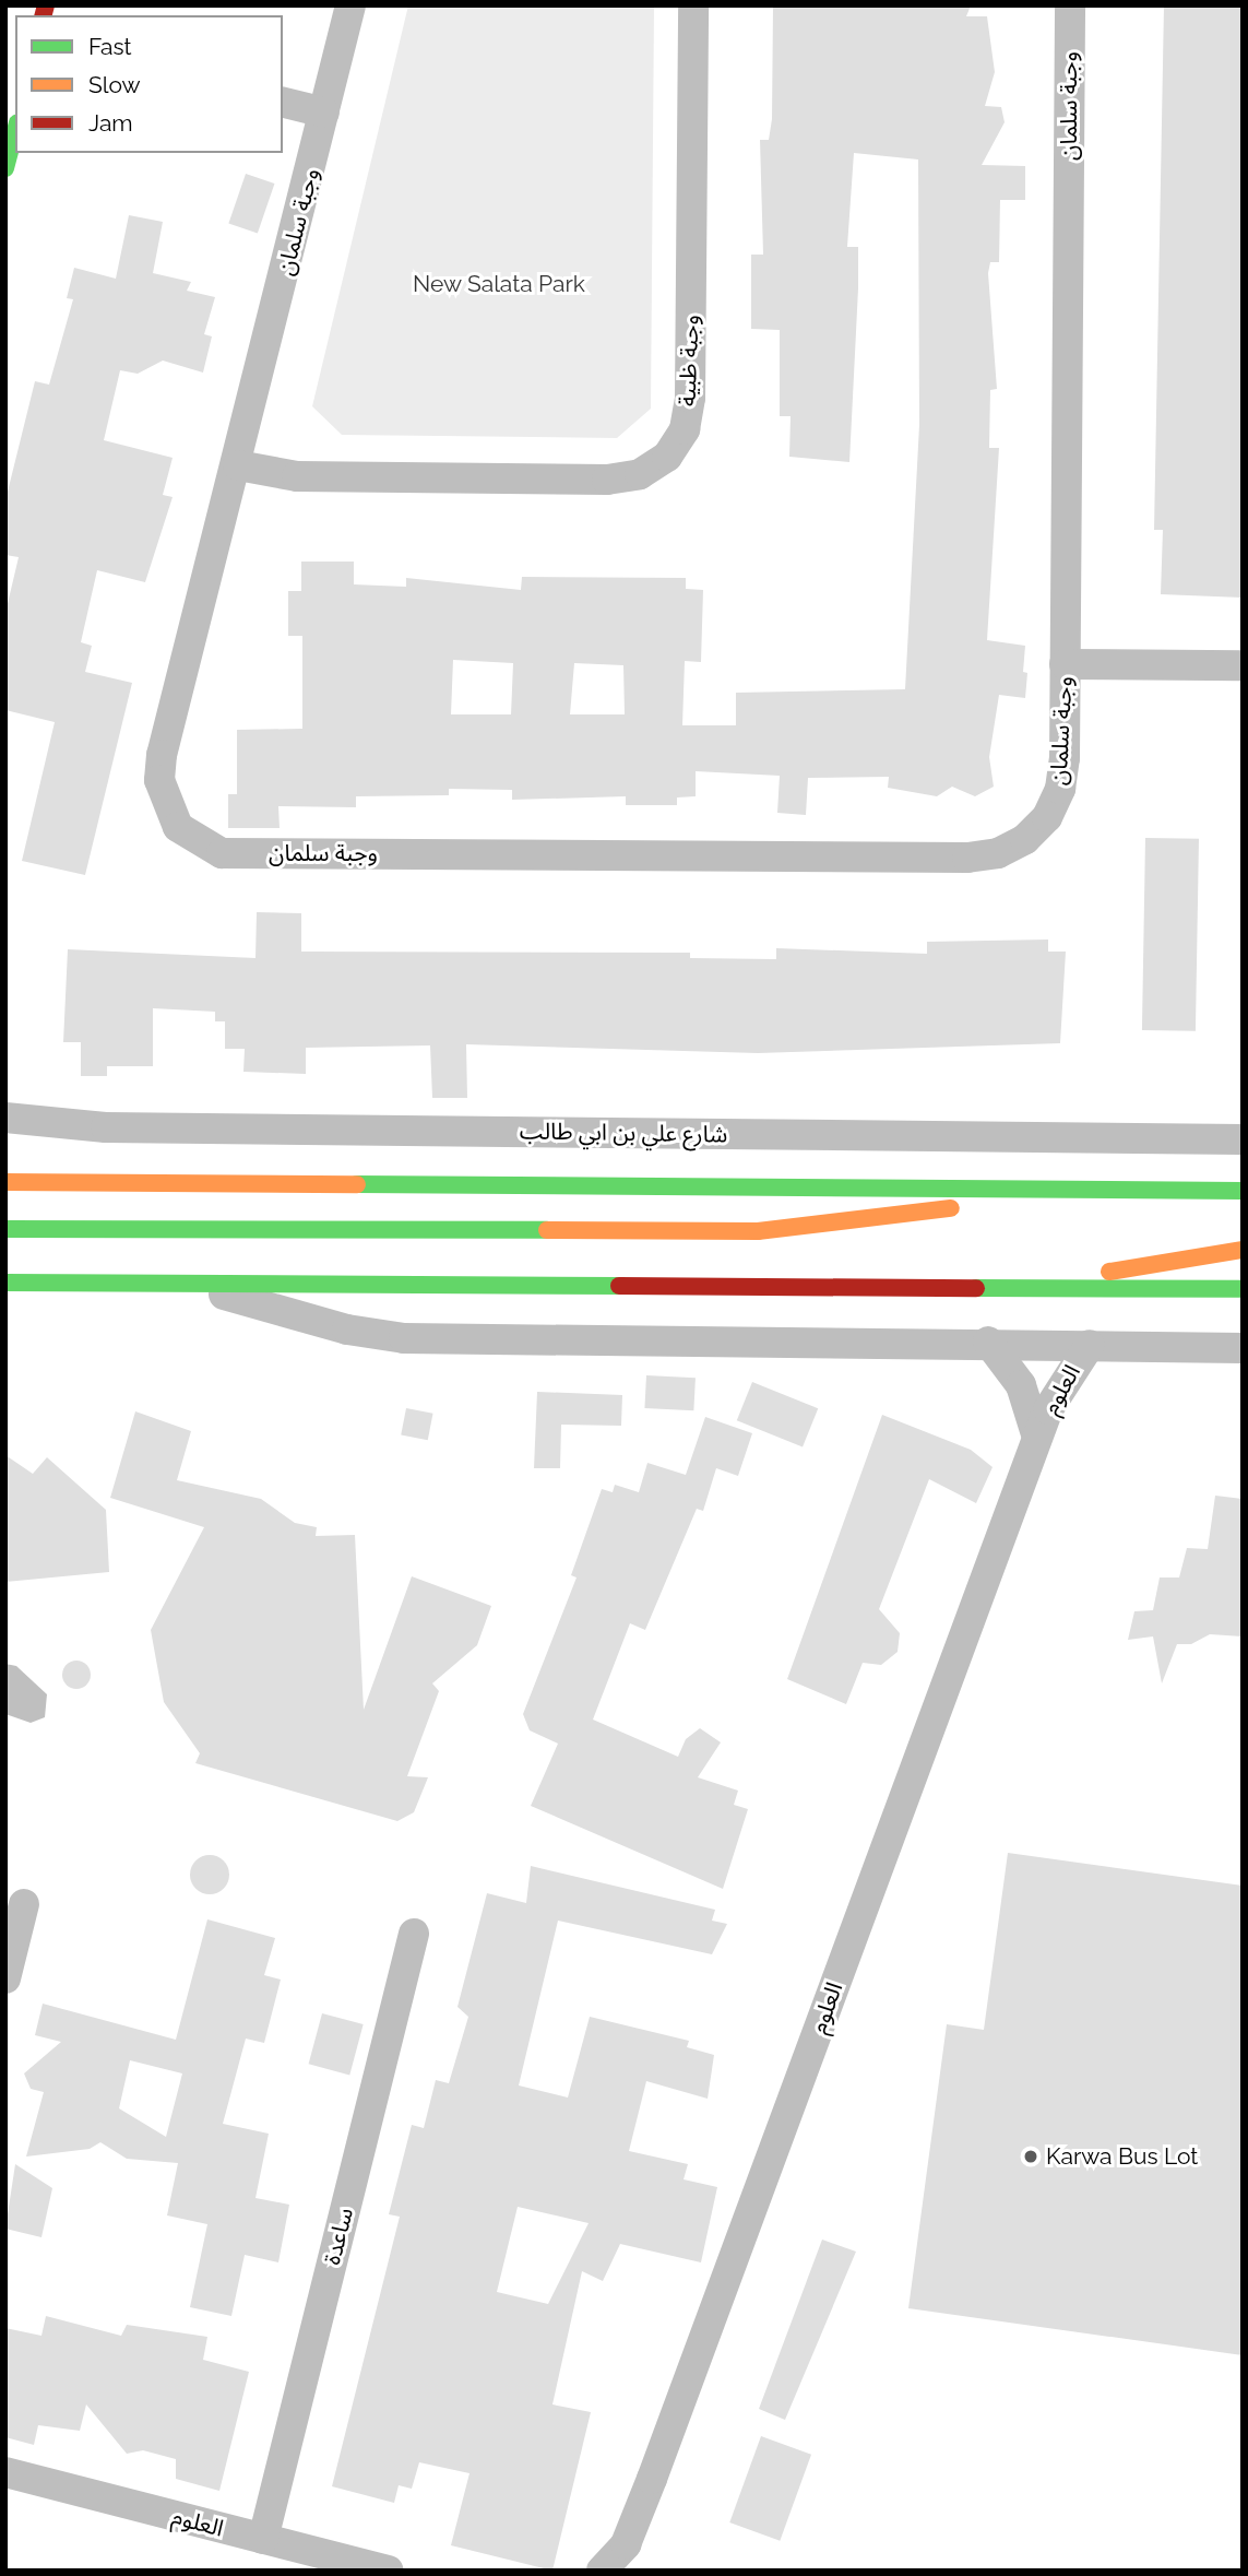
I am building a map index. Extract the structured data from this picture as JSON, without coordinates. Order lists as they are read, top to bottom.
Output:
{
  "streets": {
    "street": [
      "وجبة سلمان",
      "وجبة ظبية",
      "شارع علي بن ابي طالب",
      "العلوم",
      "ساعدة"
    ]
  },
  "crossings": [
    ["وجبة سلمان", "وجبة ظبية"],
    ["العلوم", "ساعدة"]
  ],
  "parks": ["New Salata Park"],
  "places": ["Karwa Bus Lot"],
  "legend": ["Fast", "Slow", "Jam"]
}
